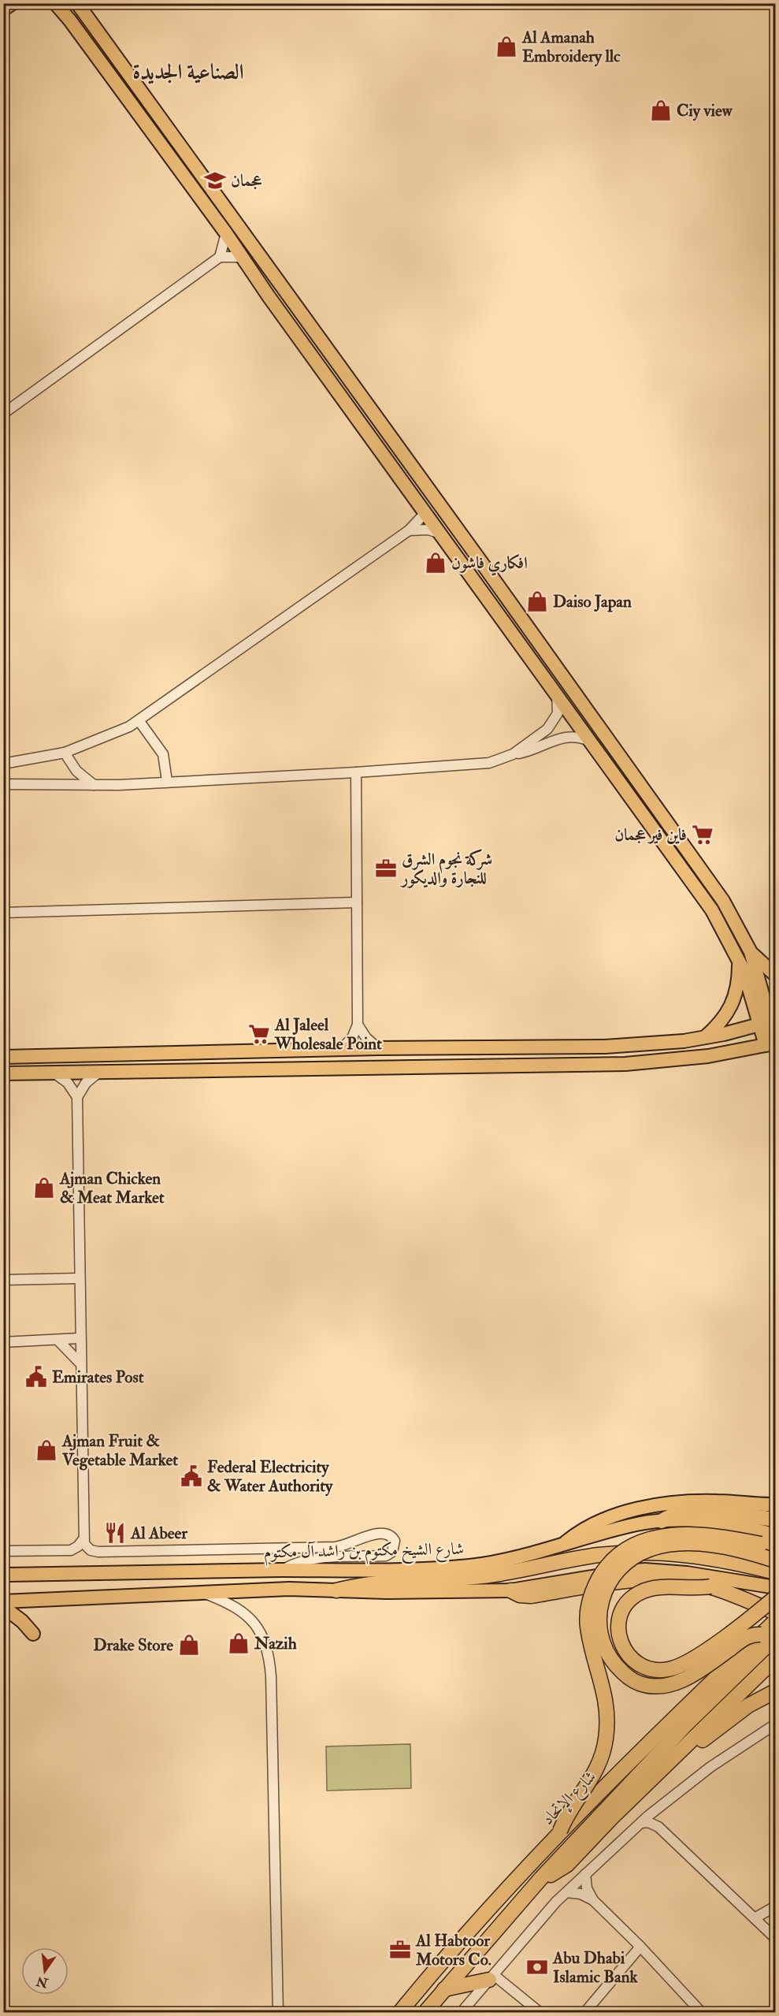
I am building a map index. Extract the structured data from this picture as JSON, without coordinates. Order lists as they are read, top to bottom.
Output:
{
  "streets": {
    "highway": ["شارع الإتحاد"],
    "main road": ["شارع الشيخ مكتوم بن راشد آل مكتوم"]
  },
  "districts": ["الصناعية الجديدة"],
  "places": {
    "shop": [
      "Al Amanah Embroidery llc",
      "Ciy view",
      "افكاري فاشون",
      "Daiso Japan",
      "Ajman Chicken & Meat Market",
      "Ajman Fruit & Vegetable Market",
      "Nazih",
      "Drake Store"
    ],
    "school or university": ["عجمان"],
    "supermarket": ["فاين فير عجمان", "Al Jaleel Wholesale Point"],
    "office": ["شركة نجوم الشرق للنجارة والديكور", "Al Habtoor Motors Co."],
    "public building": ["Emirates Post", "Federal Electricity & Water Authority"],
    "restaurant": ["Al Abeer"],
    "bank": ["Abu Dhabi Islamic Bank"]
  },
  "north": "bottom"
}
